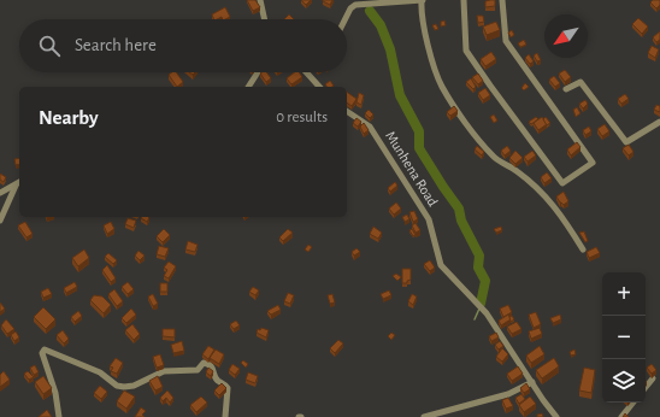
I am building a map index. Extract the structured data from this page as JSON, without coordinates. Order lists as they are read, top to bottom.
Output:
{
  "streets": {
    "street": ["Munhena Road"]
  },
  "north": "bottom left",
  "page": {
    "search": "Search here",
    "heading": ["Nearby", "0 results"],
    "map_buttons": ["+", "−"]
  }
}
